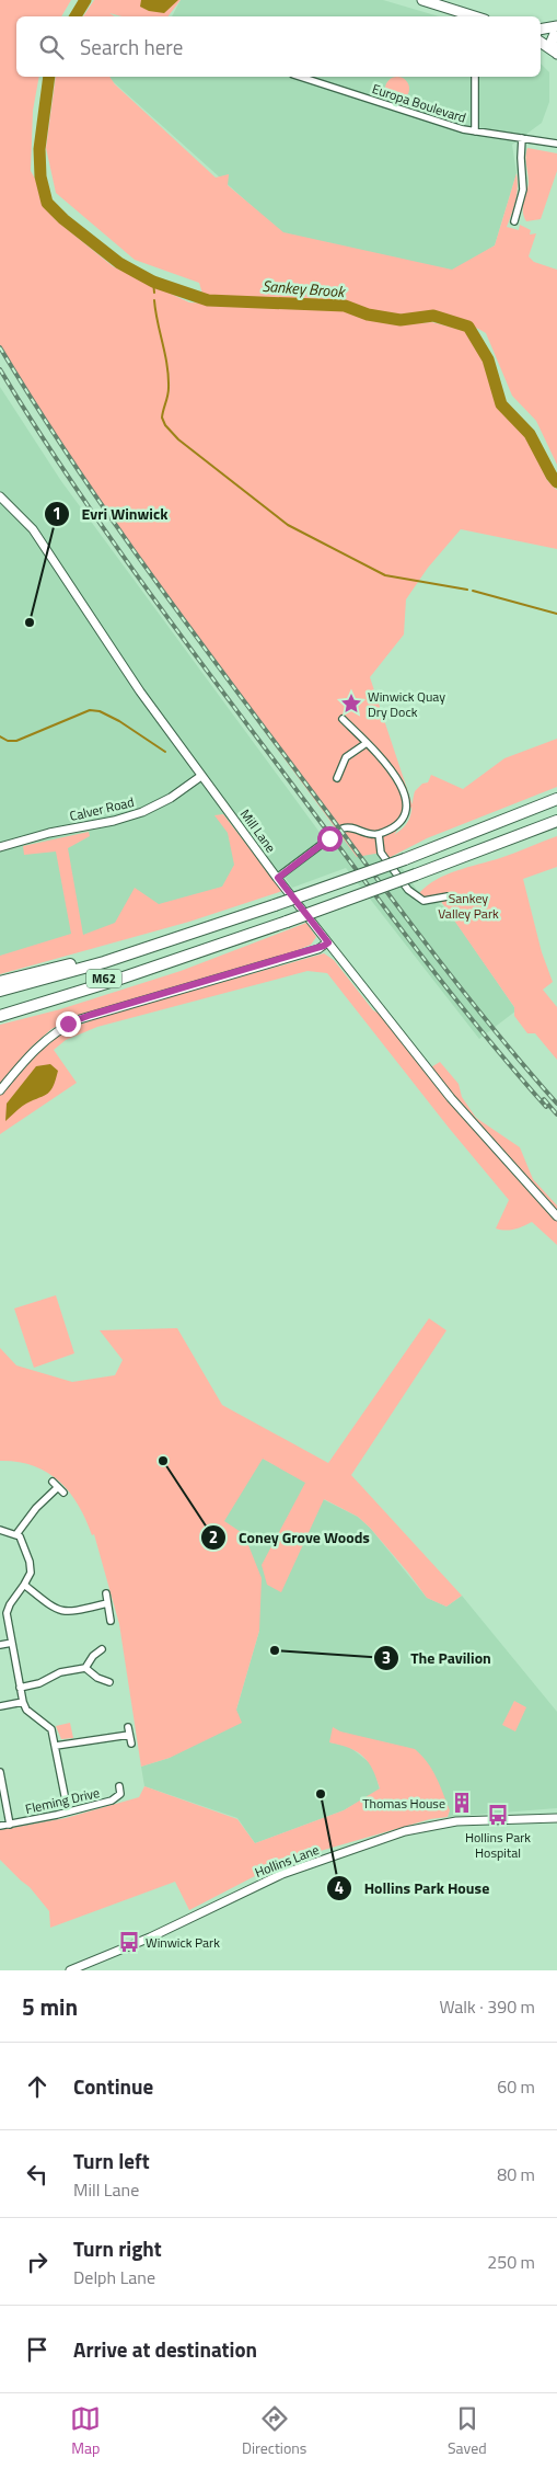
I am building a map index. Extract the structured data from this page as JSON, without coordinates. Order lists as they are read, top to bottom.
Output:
{
  "streets": {
    "highway": ["M62"],
    "street": [
      "Europa Boulevard",
      "Calver Road",
      "Mill Lane",
      "Fleming Drive",
      "Hollins Lane"
    ]
  },
  "crossings": [
    ["Calver Road", "Mill Lane"]
  ],
  "water": ["Sankey Brook"],
  "parks": ["Sankey Valley Park"],
  "places": {
    "other": [
      "Evri Winwick",
      "Coney Grove Woods",
      "The Pavilion",
      "Hollins Park House"
    ],
    "place": ["Winwick Quay Dry Dock"],
    "building": ["Thomas House"],
    "bus stop": ["Hollins Park Hospital", "Winwick Park"]
  },
  "page": {
    "search": "Search here",
    "heading": ["5 min", "Walk · 390 m"],
    "list": [
      ["Continue", "60 m"],
      ["Turn left", "Mill Lane", "80 m"],
      ["Turn right", "Delph Lane", "250 m"],
      "Arrive at destination"
    ],
    "nav": ["Map", "Directions", "Saved"]
  }
}
